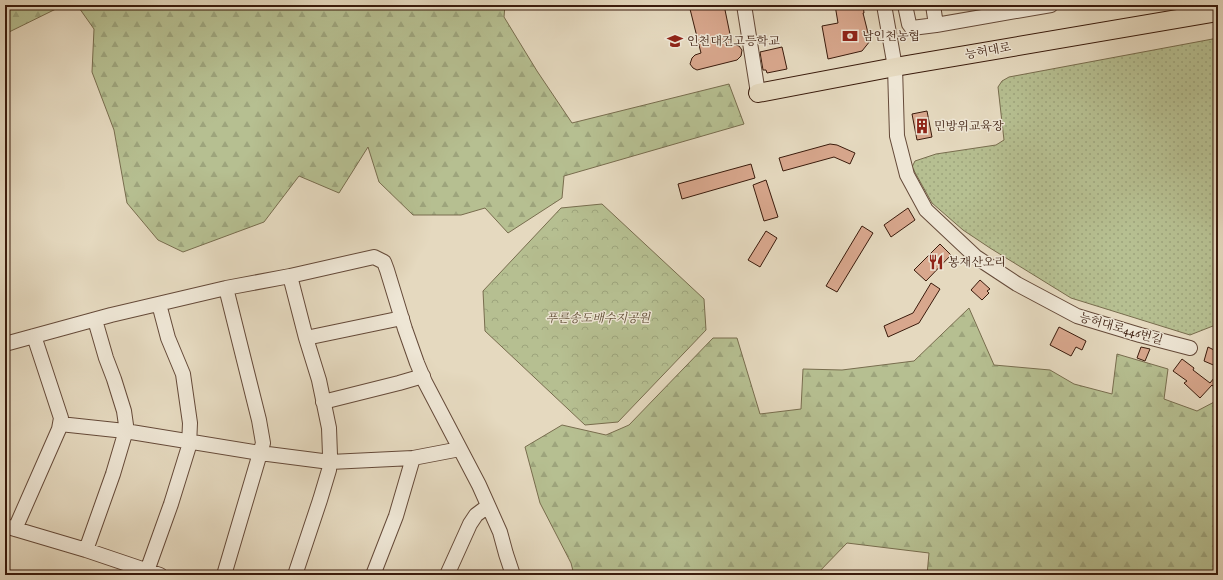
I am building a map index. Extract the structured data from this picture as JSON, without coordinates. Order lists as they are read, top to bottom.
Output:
{
  "streets": {
    "main road": ["능허대로"],
    "street": ["능허대로446번길"]
  },
  "crossings": [
    ["능허대로", "능허대로446번길"]
  ],
  "parks": ["푸른송도배수지공원"],
  "places": {
    "bank": ["남인천농협"],
    "school or university": ["인천대건고등학교"],
    "building": ["민방위교육장"],
    "restaurant": ["봉재산오리"]
  }
}
